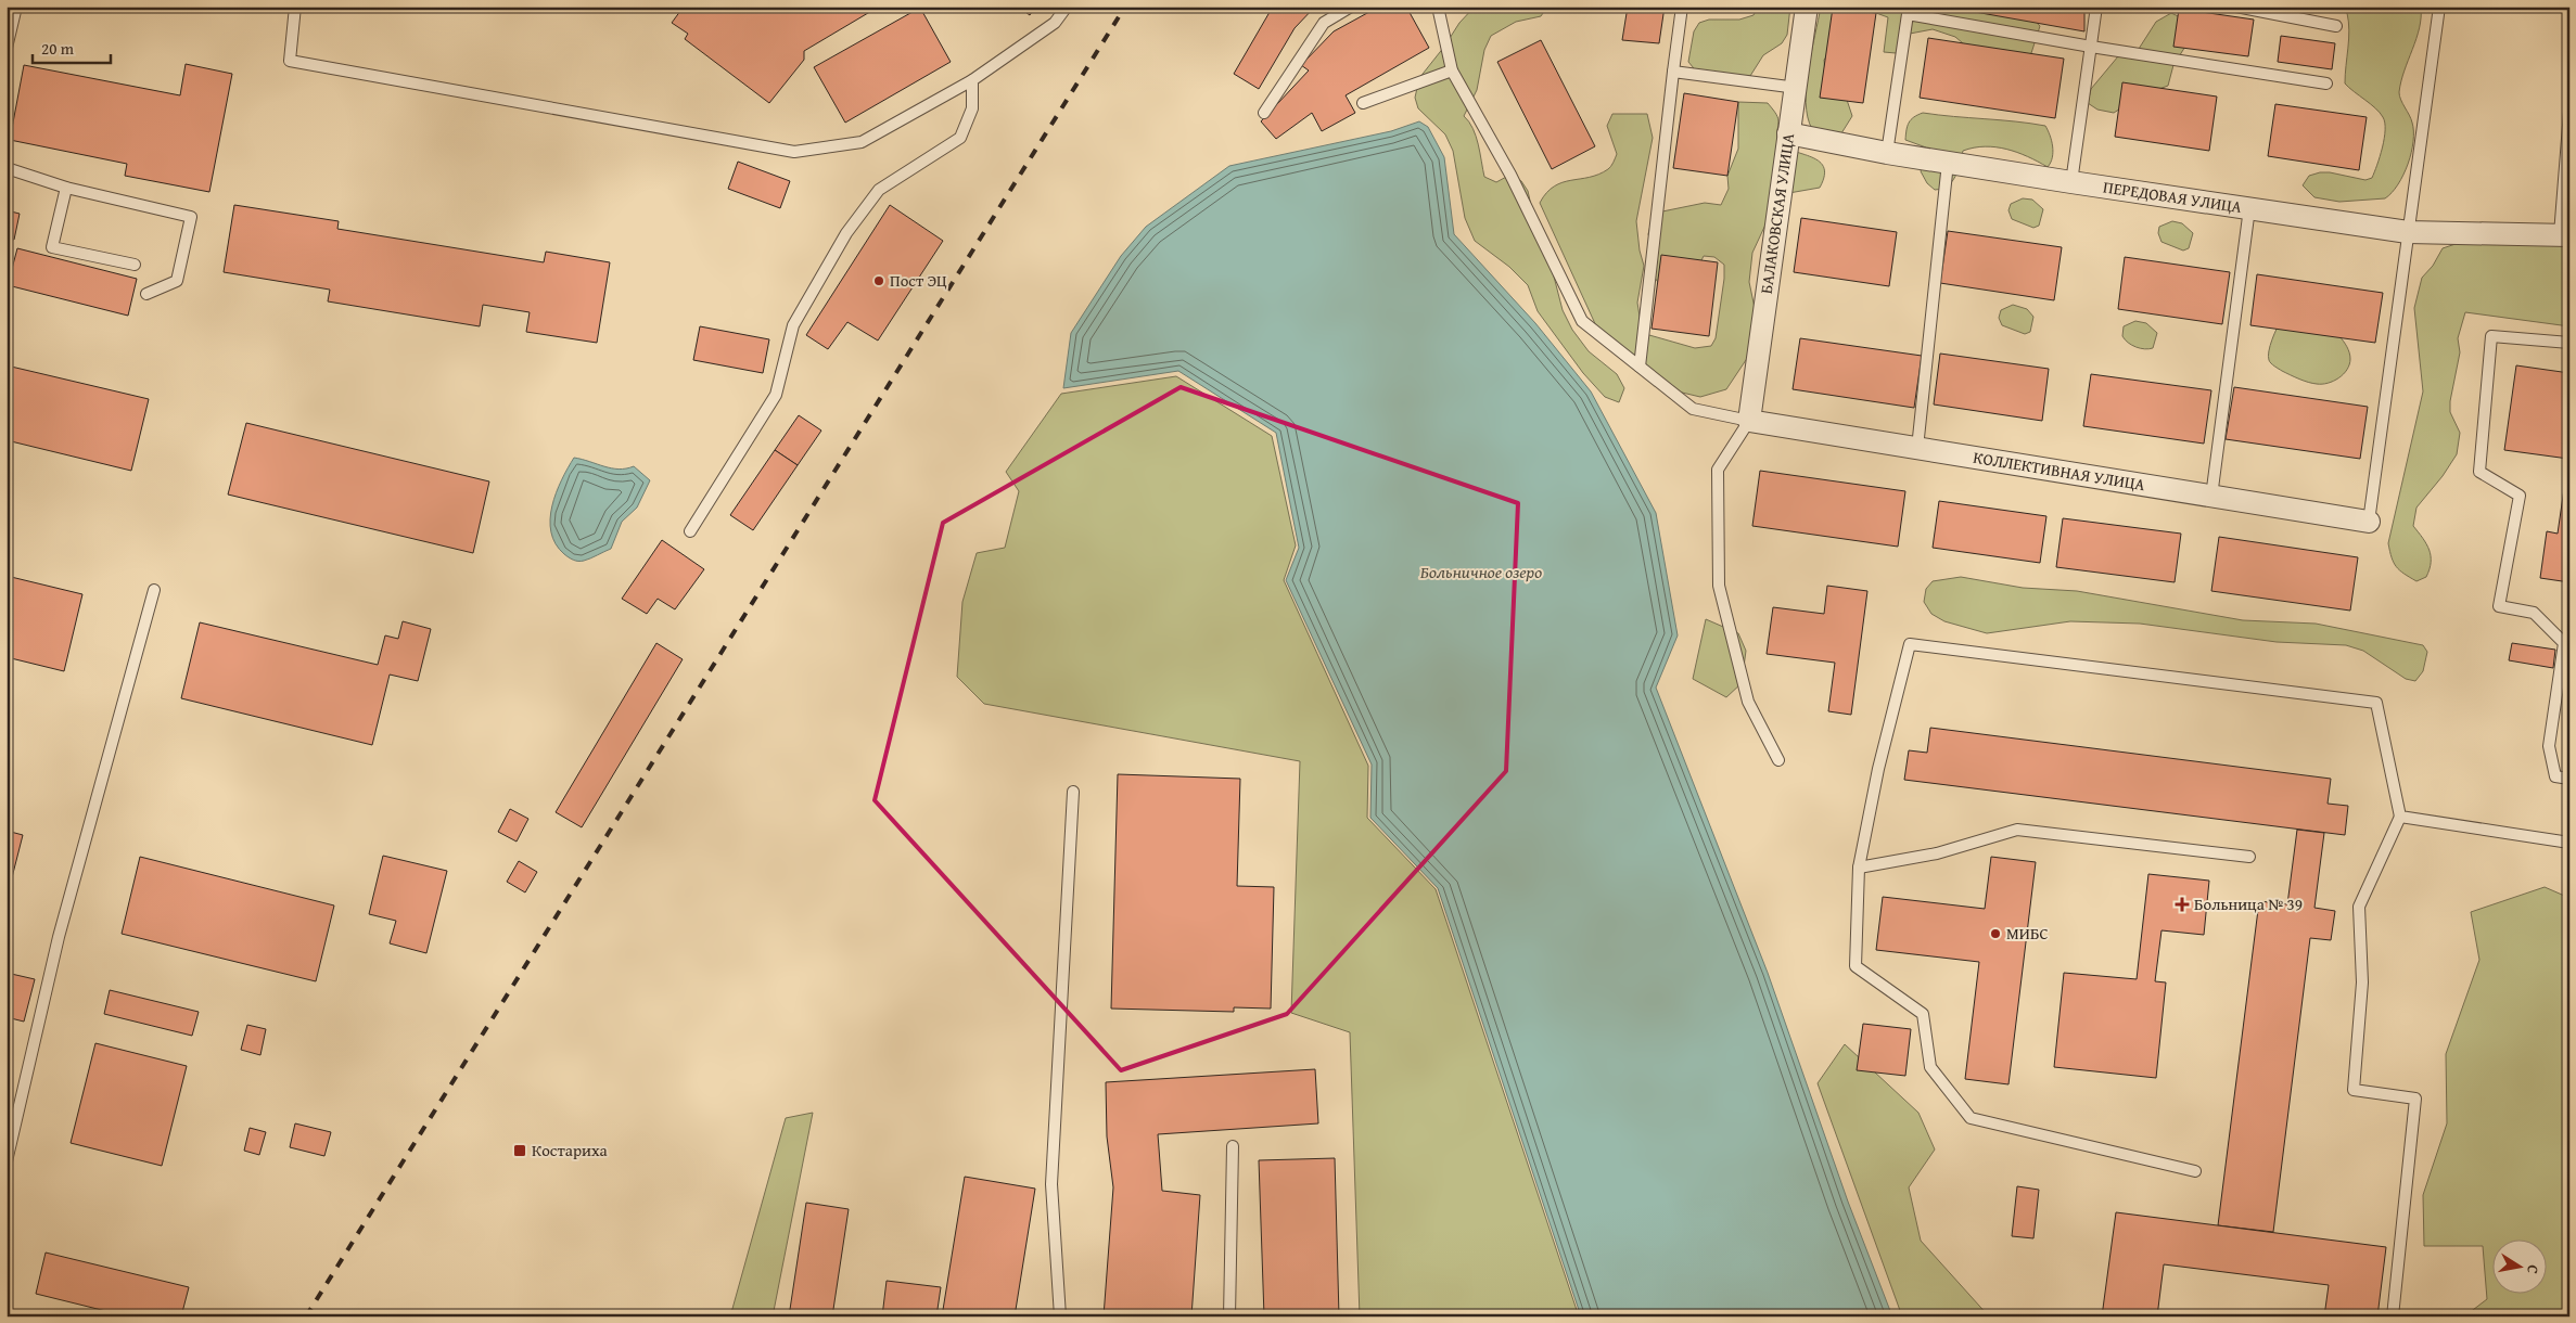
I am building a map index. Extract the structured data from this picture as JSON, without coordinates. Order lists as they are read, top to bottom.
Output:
{
  "streets": {
    "street": ["ПЕРЕДОВАЯ УЛИЦА", "БАЛАКОВСКАЯ УЛИЦА", "КОЛЛЕКТИВНАЯ УЛИЦА"]
  },
  "crossings": [
    ["ПЕРЕДОВАЯ УЛИЦА", "БАЛАКОВСКАЯ УЛИЦА"],
    ["БАЛАКОВСКАЯ УЛИЦА", "КОЛЛЕКТИВНАЯ УЛИЦА"]
  ],
  "water": ["Больничное озеро"],
  "places": {
    "other": ["Пост ЭЦ", "МИБС"],
    "health": ["Больница № 39"],
    "transit": ["Костариха"]
  },
  "scale_bar": "20 m",
  "north": "right"
}
